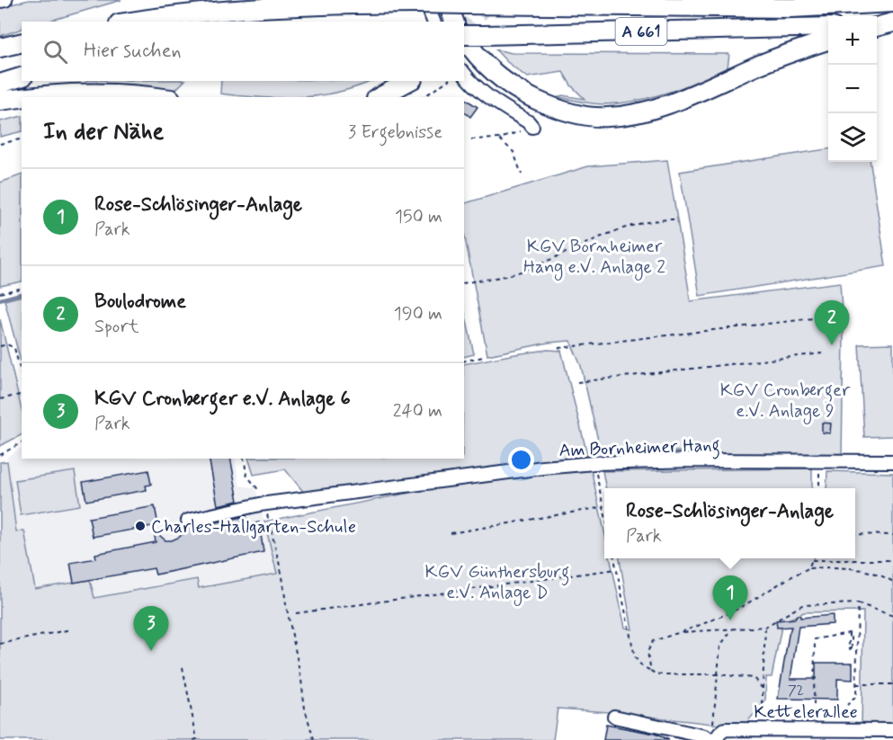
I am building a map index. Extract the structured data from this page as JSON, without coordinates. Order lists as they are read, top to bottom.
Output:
{
  "streets": {
    "highway": ["A 661"],
    "street": ["Am Bornheimer Hang", "Kettelerallee"]
  },
  "parks": ["KGV Bornheimer Hang e.V. Anlage 2", "KGV Cronberger e.V. Anlage 9", "KGV Günthersburg e.V. Anlage D"],
  "places": ["Charles-Hallgarten-Schule"],
  "house_numbers": ["72"],
  "page": {
    "map_buttons": ["+", "−"],
    "search": "Hier suchen",
    "heading": ["In der Nähe", "3 Ergebnisse"],
    "list": [
      {
        "mark": "1",
        "name": "Rose-Schlösinger-Anlage",
        "note": "Park",
        "value": "150 m"
      },
      {
        "mark": "2",
        "name": "Boulodrome",
        "note": "Sport",
        "value": "190 m"
      },
      {
        "mark": "3",
        "name": "KGV Cronberger e.V. Anlage 6",
        "note": "Park",
        "value": "240 m"
      }
    ],
    "pins": ["2", "1", "3"],
    "popup": ["Rose-Schlösinger-Anlage", "Park"]
  }
}
